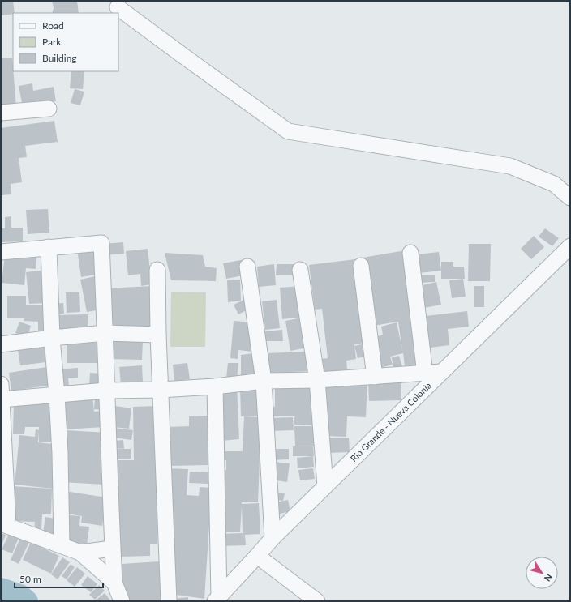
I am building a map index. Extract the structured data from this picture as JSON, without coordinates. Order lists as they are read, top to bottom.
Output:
{
  "streets": {
    "street": ["Rio Grande - Nueva Colonia"]
  },
  "legend": ["Road", "Park", "Building"],
  "scale_bar": "50 m",
  "north": "bottom right"
}
